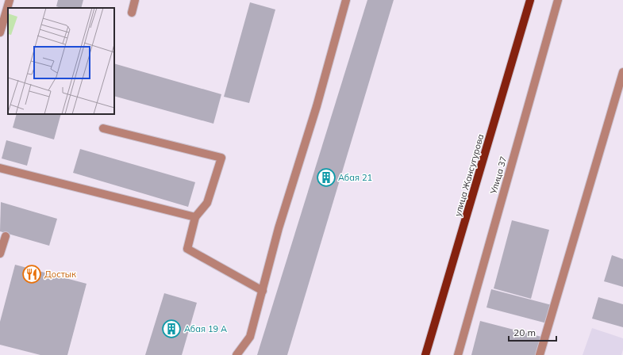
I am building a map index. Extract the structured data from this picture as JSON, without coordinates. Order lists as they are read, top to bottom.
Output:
{
  "streets": {
    "main road": ["улица Жансугурова"],
    "street": ["Улица 37"]
  },
  "places": {
    "building": ["Абая 21", "Абая 19 А"],
    "restaurant": ["Достык"]
  },
  "scale_bar": "20 m"
}
